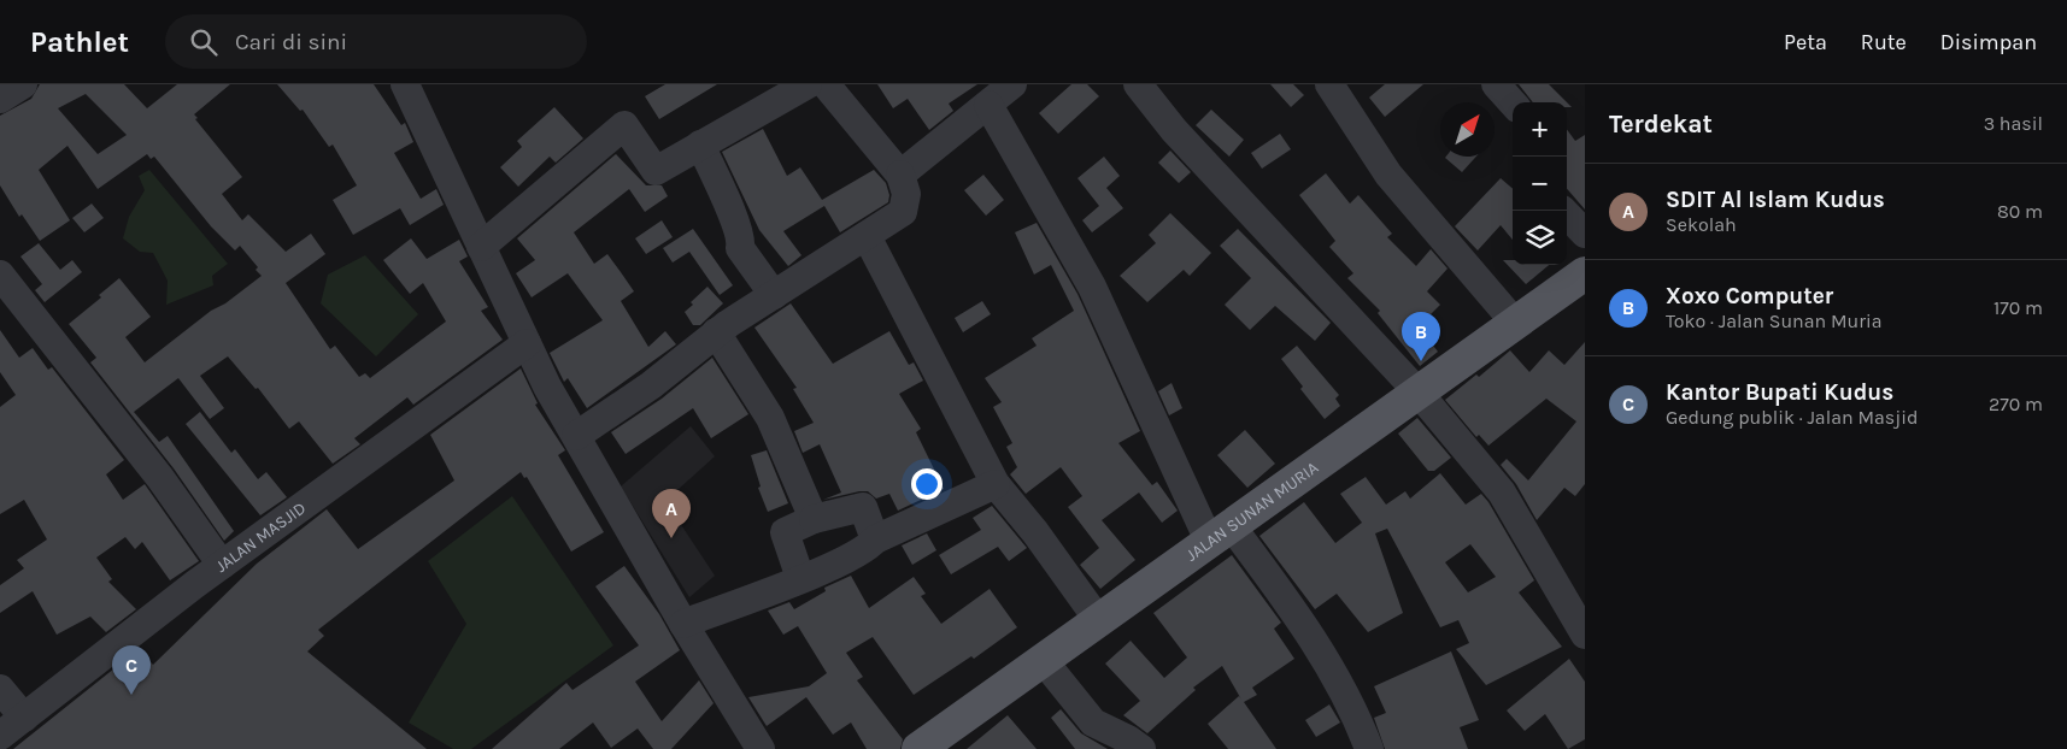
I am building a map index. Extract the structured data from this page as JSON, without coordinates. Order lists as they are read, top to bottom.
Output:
{
  "streets": {
    "main road": ["JALAN SUNAN MURIA"],
    "street": ["JALAN MASJID"]
  },
  "north": "top right",
  "page": {
    "header": "Pathlet",
    "search": "Cari di sini",
    "nav": ["Peta", "Rute", "Disimpan"],
    "heading": ["Terdekat", "3 hasil"],
    "map_buttons": ["+", "−"],
    "list": [
      {
        "mark": "A",
        "name": "SDIT Al Islam Kudus",
        "note": "Sekolah",
        "value": "80 m"
      },
      {
        "mark": "B",
        "name": "Xoxo Computer",
        "note": "Toko · Jalan Sunan Muria",
        "value": "170 m"
      },
      {
        "mark": "C",
        "name": "Kantor Bupati Kudus",
        "note": "Gedung publik · Jalan Masjid",
        "value": "270 m"
      }
    ],
    "pins": ["B", "A", "C"]
  }
}
